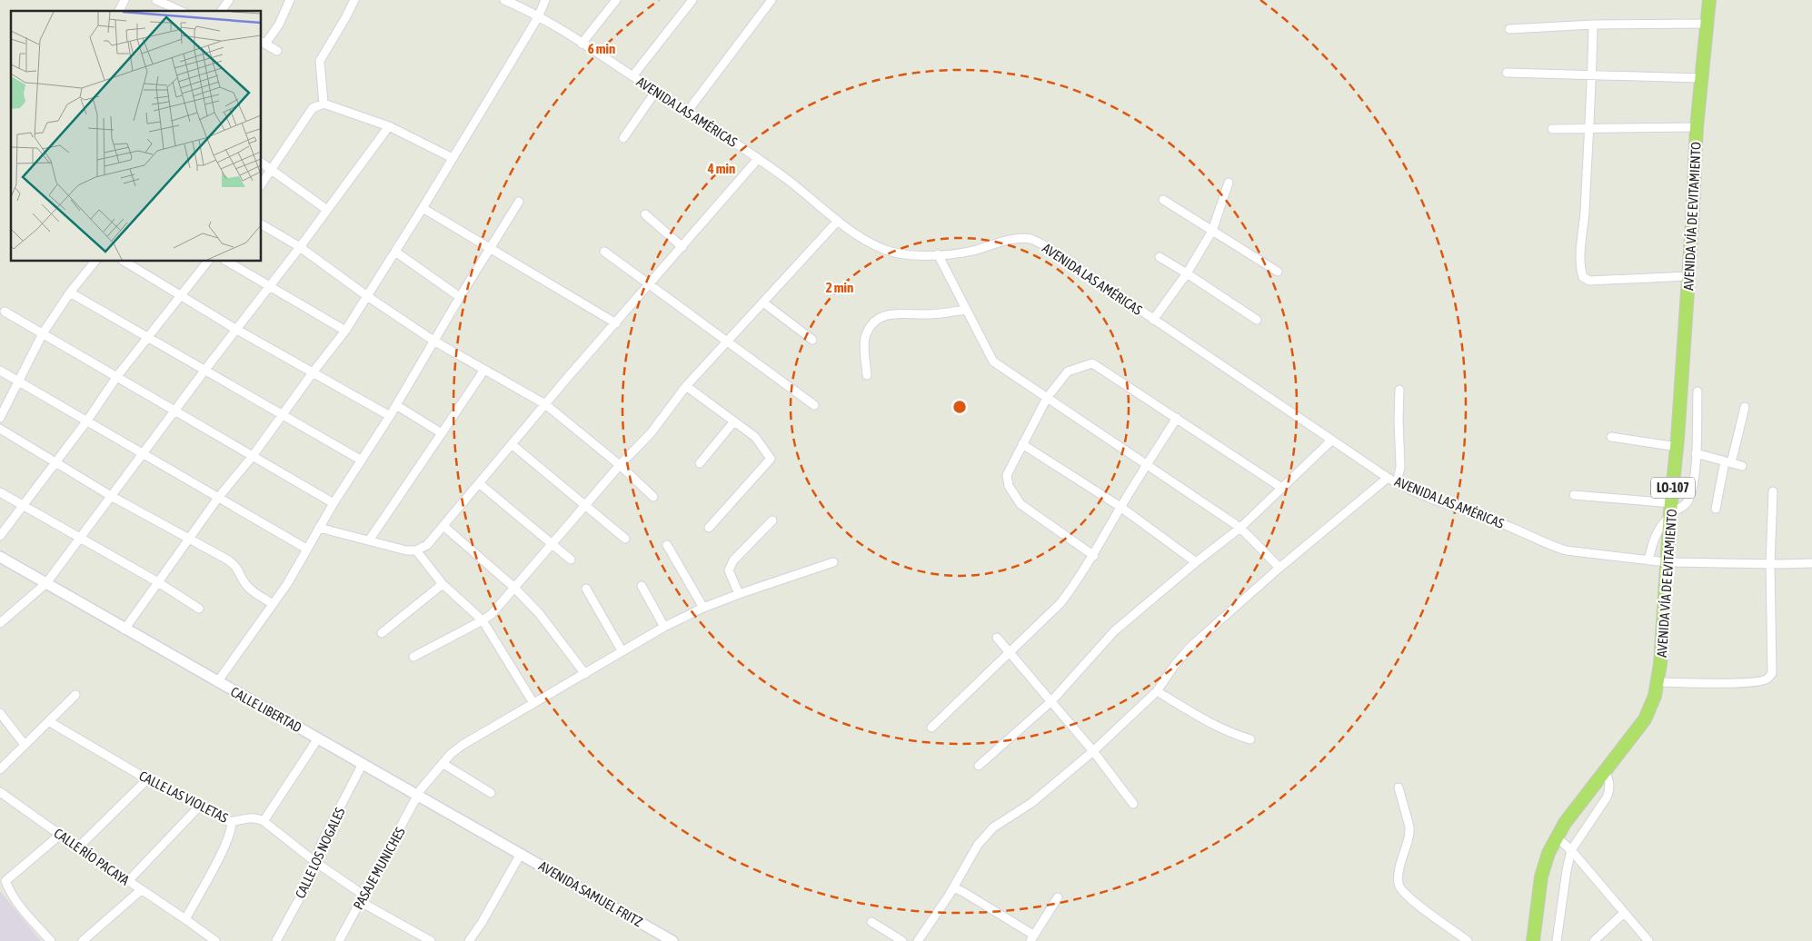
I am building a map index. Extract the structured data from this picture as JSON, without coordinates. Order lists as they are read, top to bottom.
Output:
{
  "streets": {
    "main road": ["AVENIDA VÍA DE EVITAMIENTO", "LO-107"],
    "street": [
      "AVENIDA LAS AMÉRICAS",
      "CALLE LIBERTAD",
      "CALLE LAS VIOLETAS",
      "CALLE LOS NOGALES",
      "CALLE RÍO PACAYA",
      "PASAJE MUNICHES",
      "AVENIDA SAMUEL FRITZ"
    ]
  },
  "crossings": [
    ["AVENIDA LAS AMÉRICAS", "AVENIDA VÍA DE EVITAMIENTO"],
    ["CALLE LIBERTAD", "CALLE LOS NOGALES"],
    ["CALLE LIBERTAD", "PASAJE MUNICHES"],
    ["CALLE LIBERTAD", "AVENIDA SAMUEL FRITZ"]
  ],
  "rings": ["6 min", "4 min", "2 min"]
}
